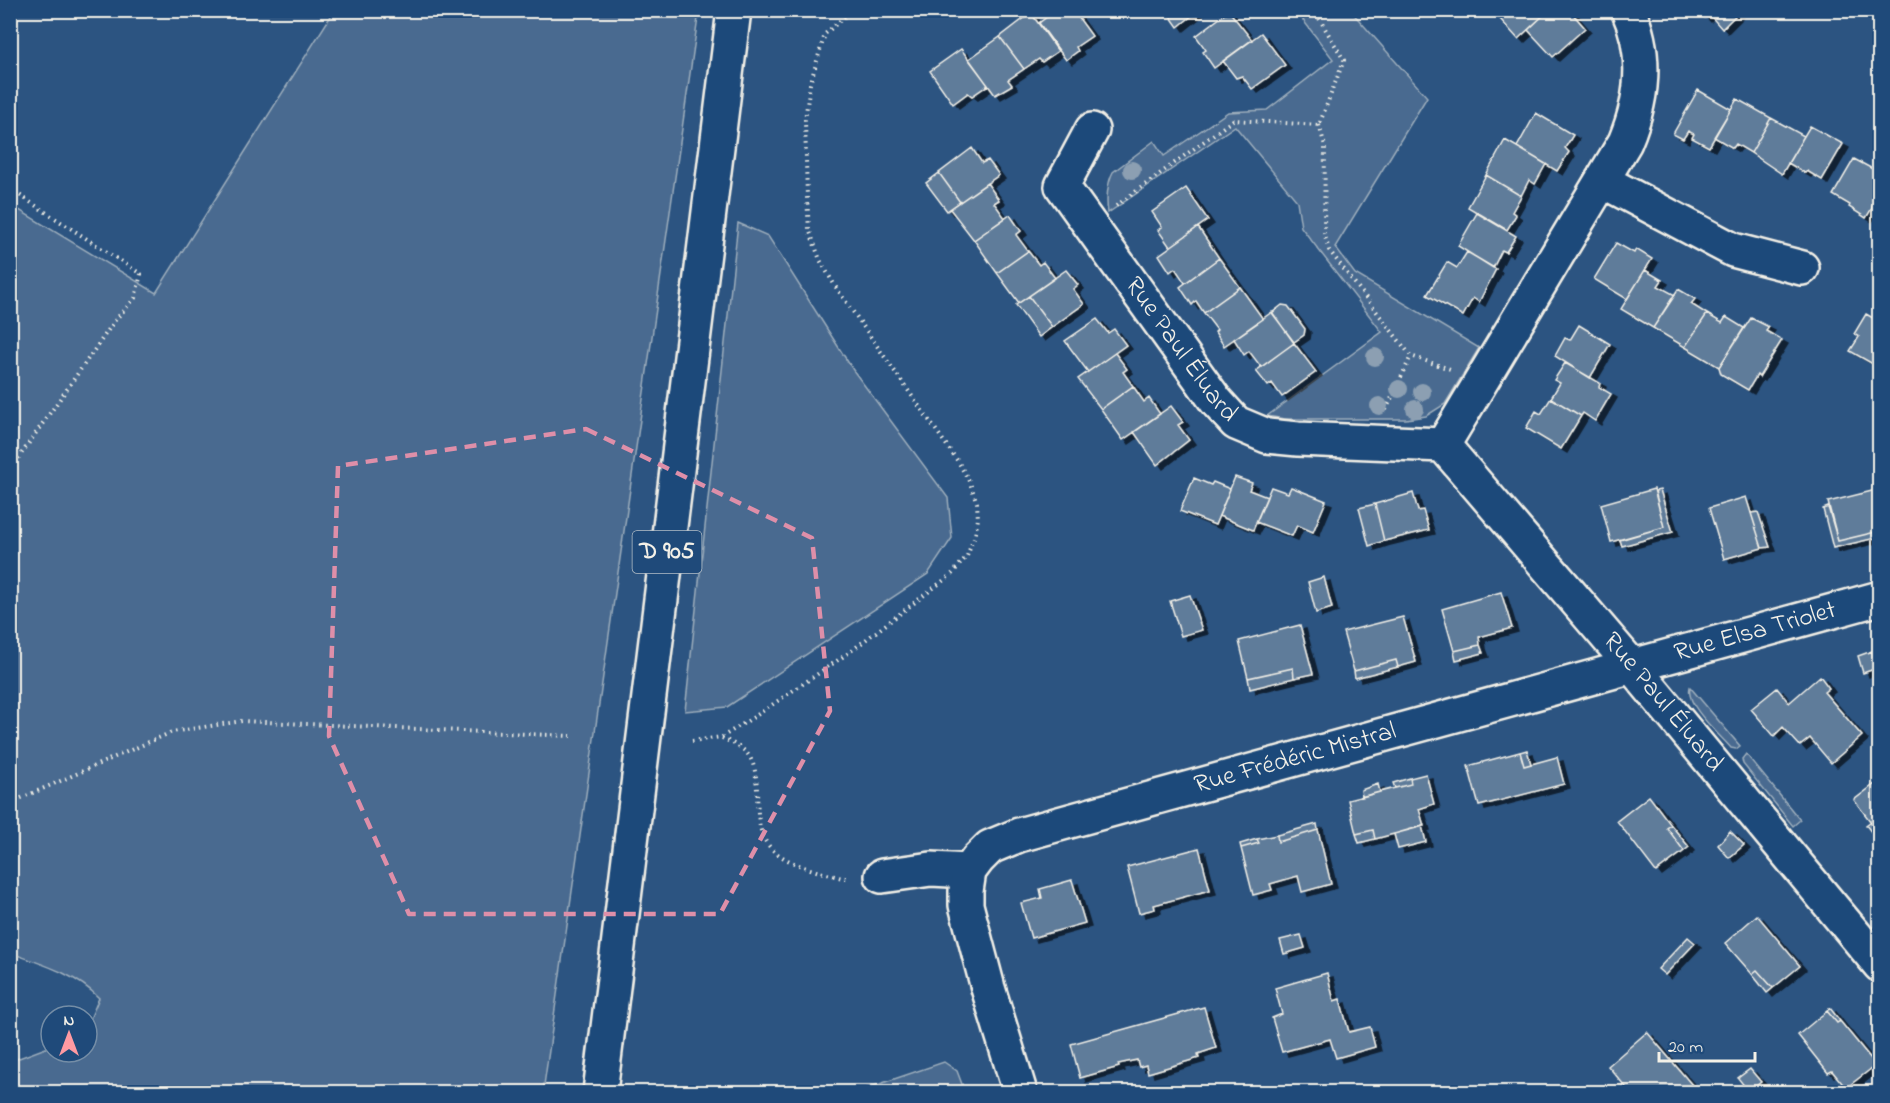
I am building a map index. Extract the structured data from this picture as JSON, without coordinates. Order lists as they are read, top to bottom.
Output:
{
  "streets": {
    "street": [
      "Rue Paul Éluard",
      "D 905",
      "Rue Elsa Triolet",
      "Rue Frédéric Mistral"
    ]
  },
  "crossings": [
    ["Rue Paul Éluard", "Rue Elsa Triolet"],
    ["Rue Paul Éluard", "Rue Frédéric Mistral"],
    ["Rue Elsa Triolet", "Rue Frédéric Mistral"]
  ],
  "scale_bar": "20 m",
  "north": "top"
}
